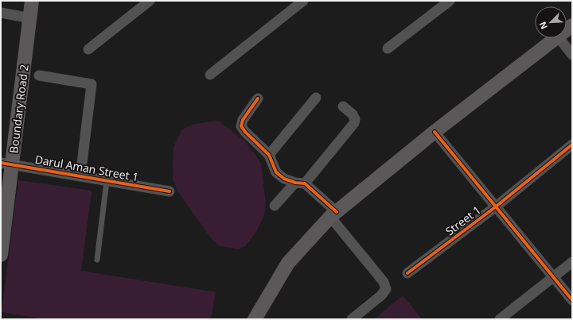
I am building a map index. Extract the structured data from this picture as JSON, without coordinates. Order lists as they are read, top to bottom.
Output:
{
  "streets": {
    "main road": ["Boundary Road 2"],
    "street": ["Darul Aman Street 1", "Street 1"]
  },
  "crossings": [
    ["Boundary Road 2", "Darul Aman Street 1"]
  ],
  "north": "bottom left"
}
